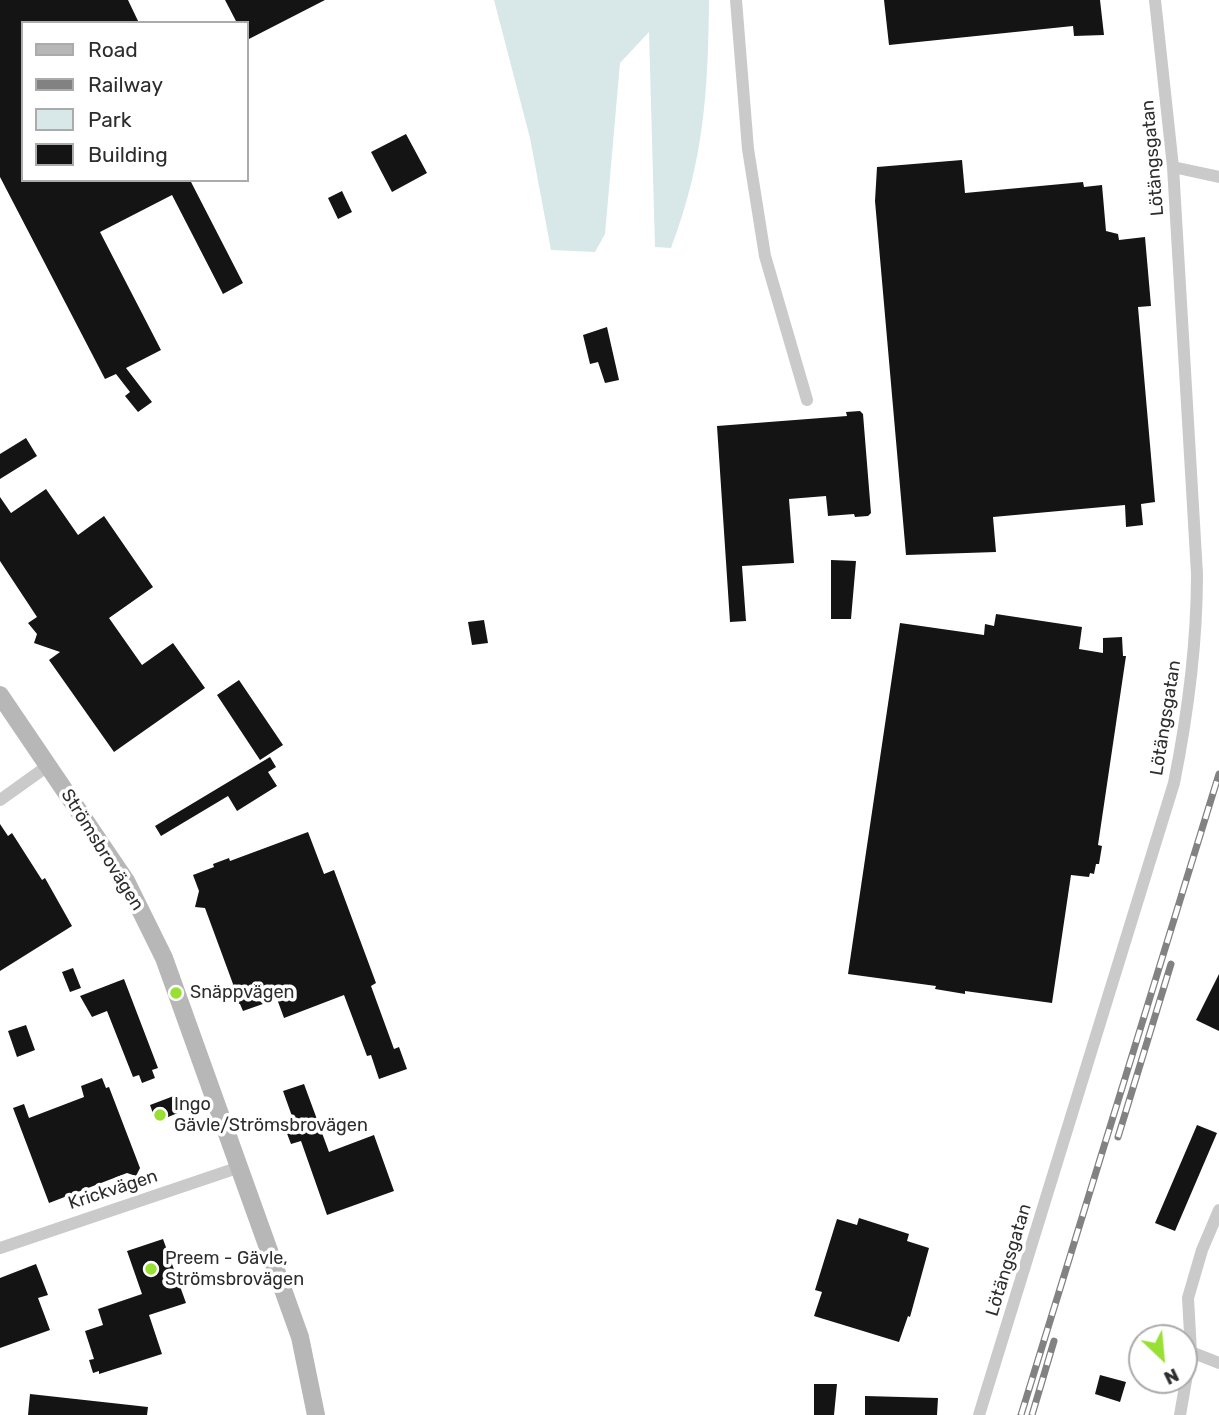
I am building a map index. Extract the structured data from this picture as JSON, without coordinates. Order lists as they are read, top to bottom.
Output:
{
  "streets": {
    "main road": ["Strömsbrovägen"],
    "street": ["Lötängsgatan", "Krickvägen"]
  },
  "crossings": [
    ["Strömsbrovägen", "Krickvägen"]
  ],
  "places": ["Snäppvägen", "Ingo Gävle/Strömsbrovägen", "Preem - Gävle, Strömsbrovägen"],
  "legend": [
    "Road",
    "Railway",
    "Park",
    "Building"
  ],
  "north": "bottom right"
}
